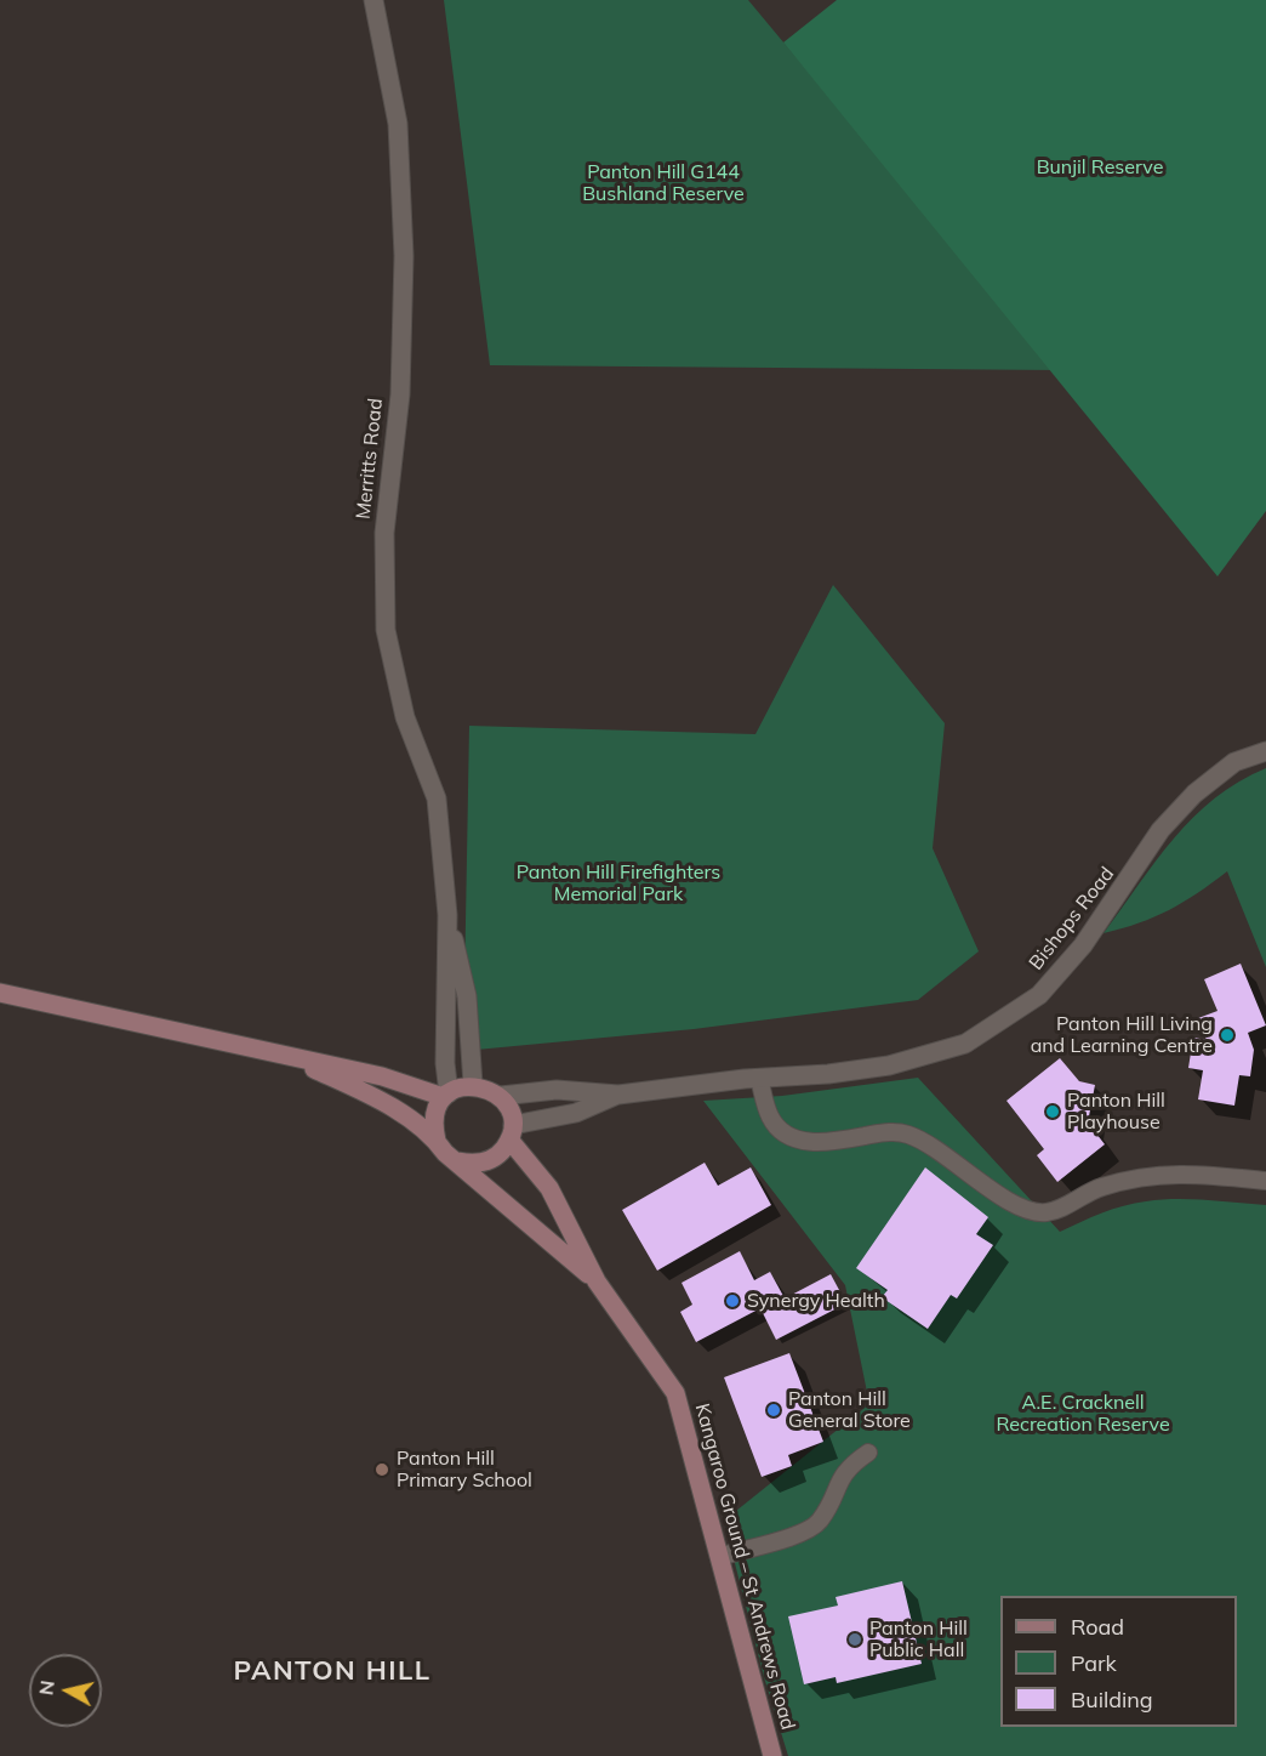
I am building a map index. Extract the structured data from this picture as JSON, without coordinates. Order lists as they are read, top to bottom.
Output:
{
  "streets": {
    "main road": ["Kangaroo Ground – St Andrews Road"],
    "street": ["Merritts Road", "Bishops Road"]
  },
  "crossings": [
    ["Merritts Road", "Bishops Road"],
    ["Merritts Road", "Kangaroo Ground – St Andrews Road"],
    ["Bishops Road", "Kangaroo Ground – St Andrews Road"]
  ],
  "districts": ["PANTON HILL"],
  "parks": [
    "Bunjil Reserve",
    "Panton Hill G144 Bushland Reserve",
    "Panton Hill Firefighters Memorial Park",
    "A.E. Cracknell Recreation Reserve"
  ],
  "places": [
    "Panton Hill Living and Learning Centre",
    "Panton Hill Playhouse",
    "Synergy Health",
    "Panton Hill General Store",
    "Panton Hill Primary School",
    "Panton Hill Public Hall"
  ],
  "legend": ["Road", "Park", "Building"],
  "north": "left"
}
